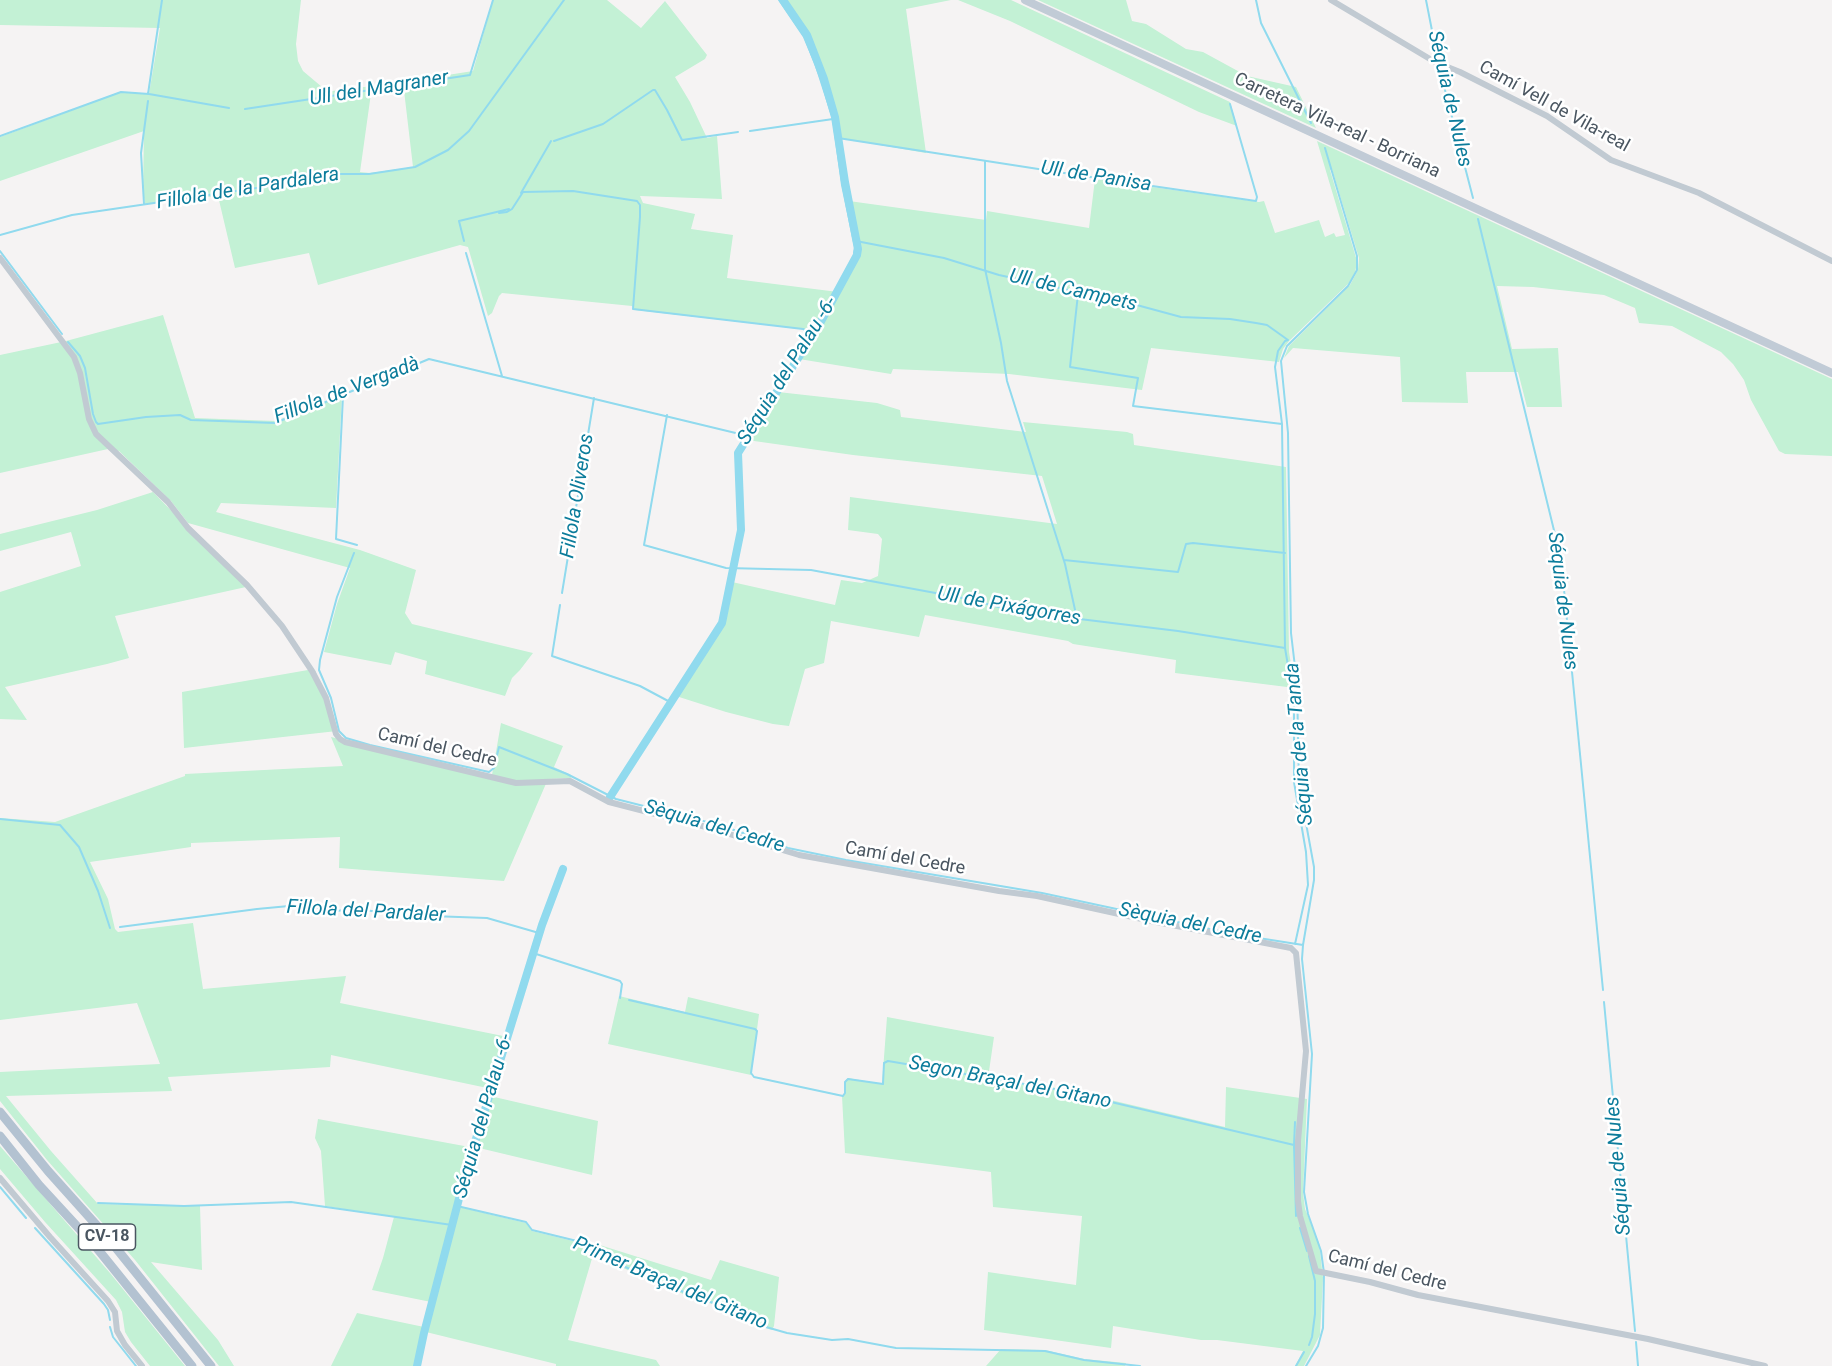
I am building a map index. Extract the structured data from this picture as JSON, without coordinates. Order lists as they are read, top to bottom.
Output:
{
  "streets": {
    "main road": ["Carretera Vila-real - Borriana", "CV-18"],
    "street": ["Camí Vell de Vila-real", "Camí del Cedre"]
  },
  "water": [
    "Ull del Magraner",
    "Séquia de Nules",
    "Ull de Panisa",
    "Fillola de la Pardalera",
    "Ull de Campets",
    "Séquia del Palau -6-",
    "Fillola de Vergadà",
    "Fillola Oliveros",
    "Ull de Pixágorres",
    "Séquia de la Tanda",
    "Sèquia del Cedre",
    "Fillola del Pardaler",
    "Segon Braçal del Gitano",
    "Primer Braçal del Gitano"
  ]
}
